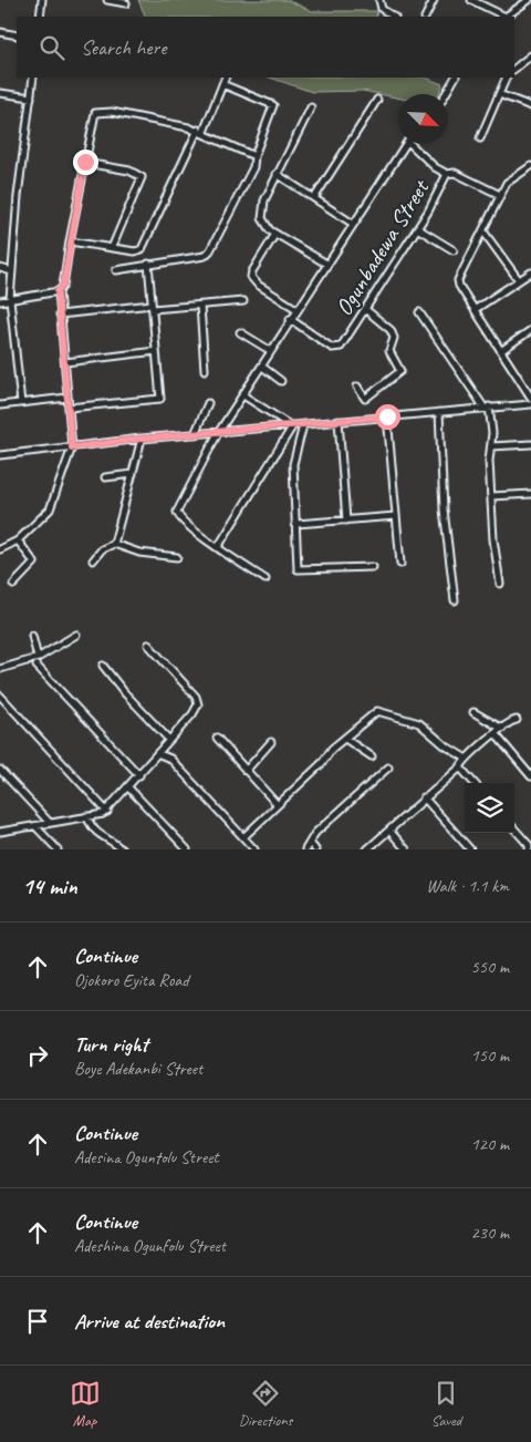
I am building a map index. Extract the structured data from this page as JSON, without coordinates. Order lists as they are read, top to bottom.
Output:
{
  "streets": {
    "street": ["Ogunbadewa Street"]
  },
  "north": "bottom right",
  "page": {
    "search": "Search here",
    "heading": ["14 min", "Walk · 1.1 km"],
    "list": [
      ["Continue", "Ojokoro Eyita Road", "550 m"],
      ["Turn right", "Boye Adekanbi Street", "150 m"],
      ["Continue", "Adesina Oguntolu Street", "120 m"],
      ["Continue", "Adeshina Ogunfolu Street", "230 m"],
      "Arrive at destination"
    ],
    "nav": ["Map", "Directions", "Saved"]
  }
}
